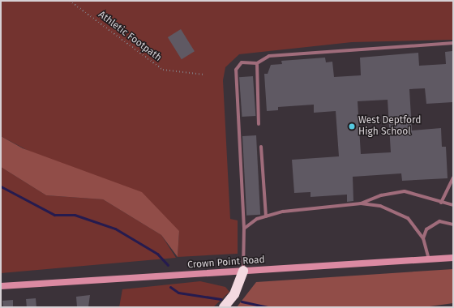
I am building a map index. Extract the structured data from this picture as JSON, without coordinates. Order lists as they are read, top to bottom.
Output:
{
  "streets": {
    "main road": ["Crown Point Road"],
    "path": ["Athletic Footpath"]
  },
  "places": ["West Deptford High School"]
}
